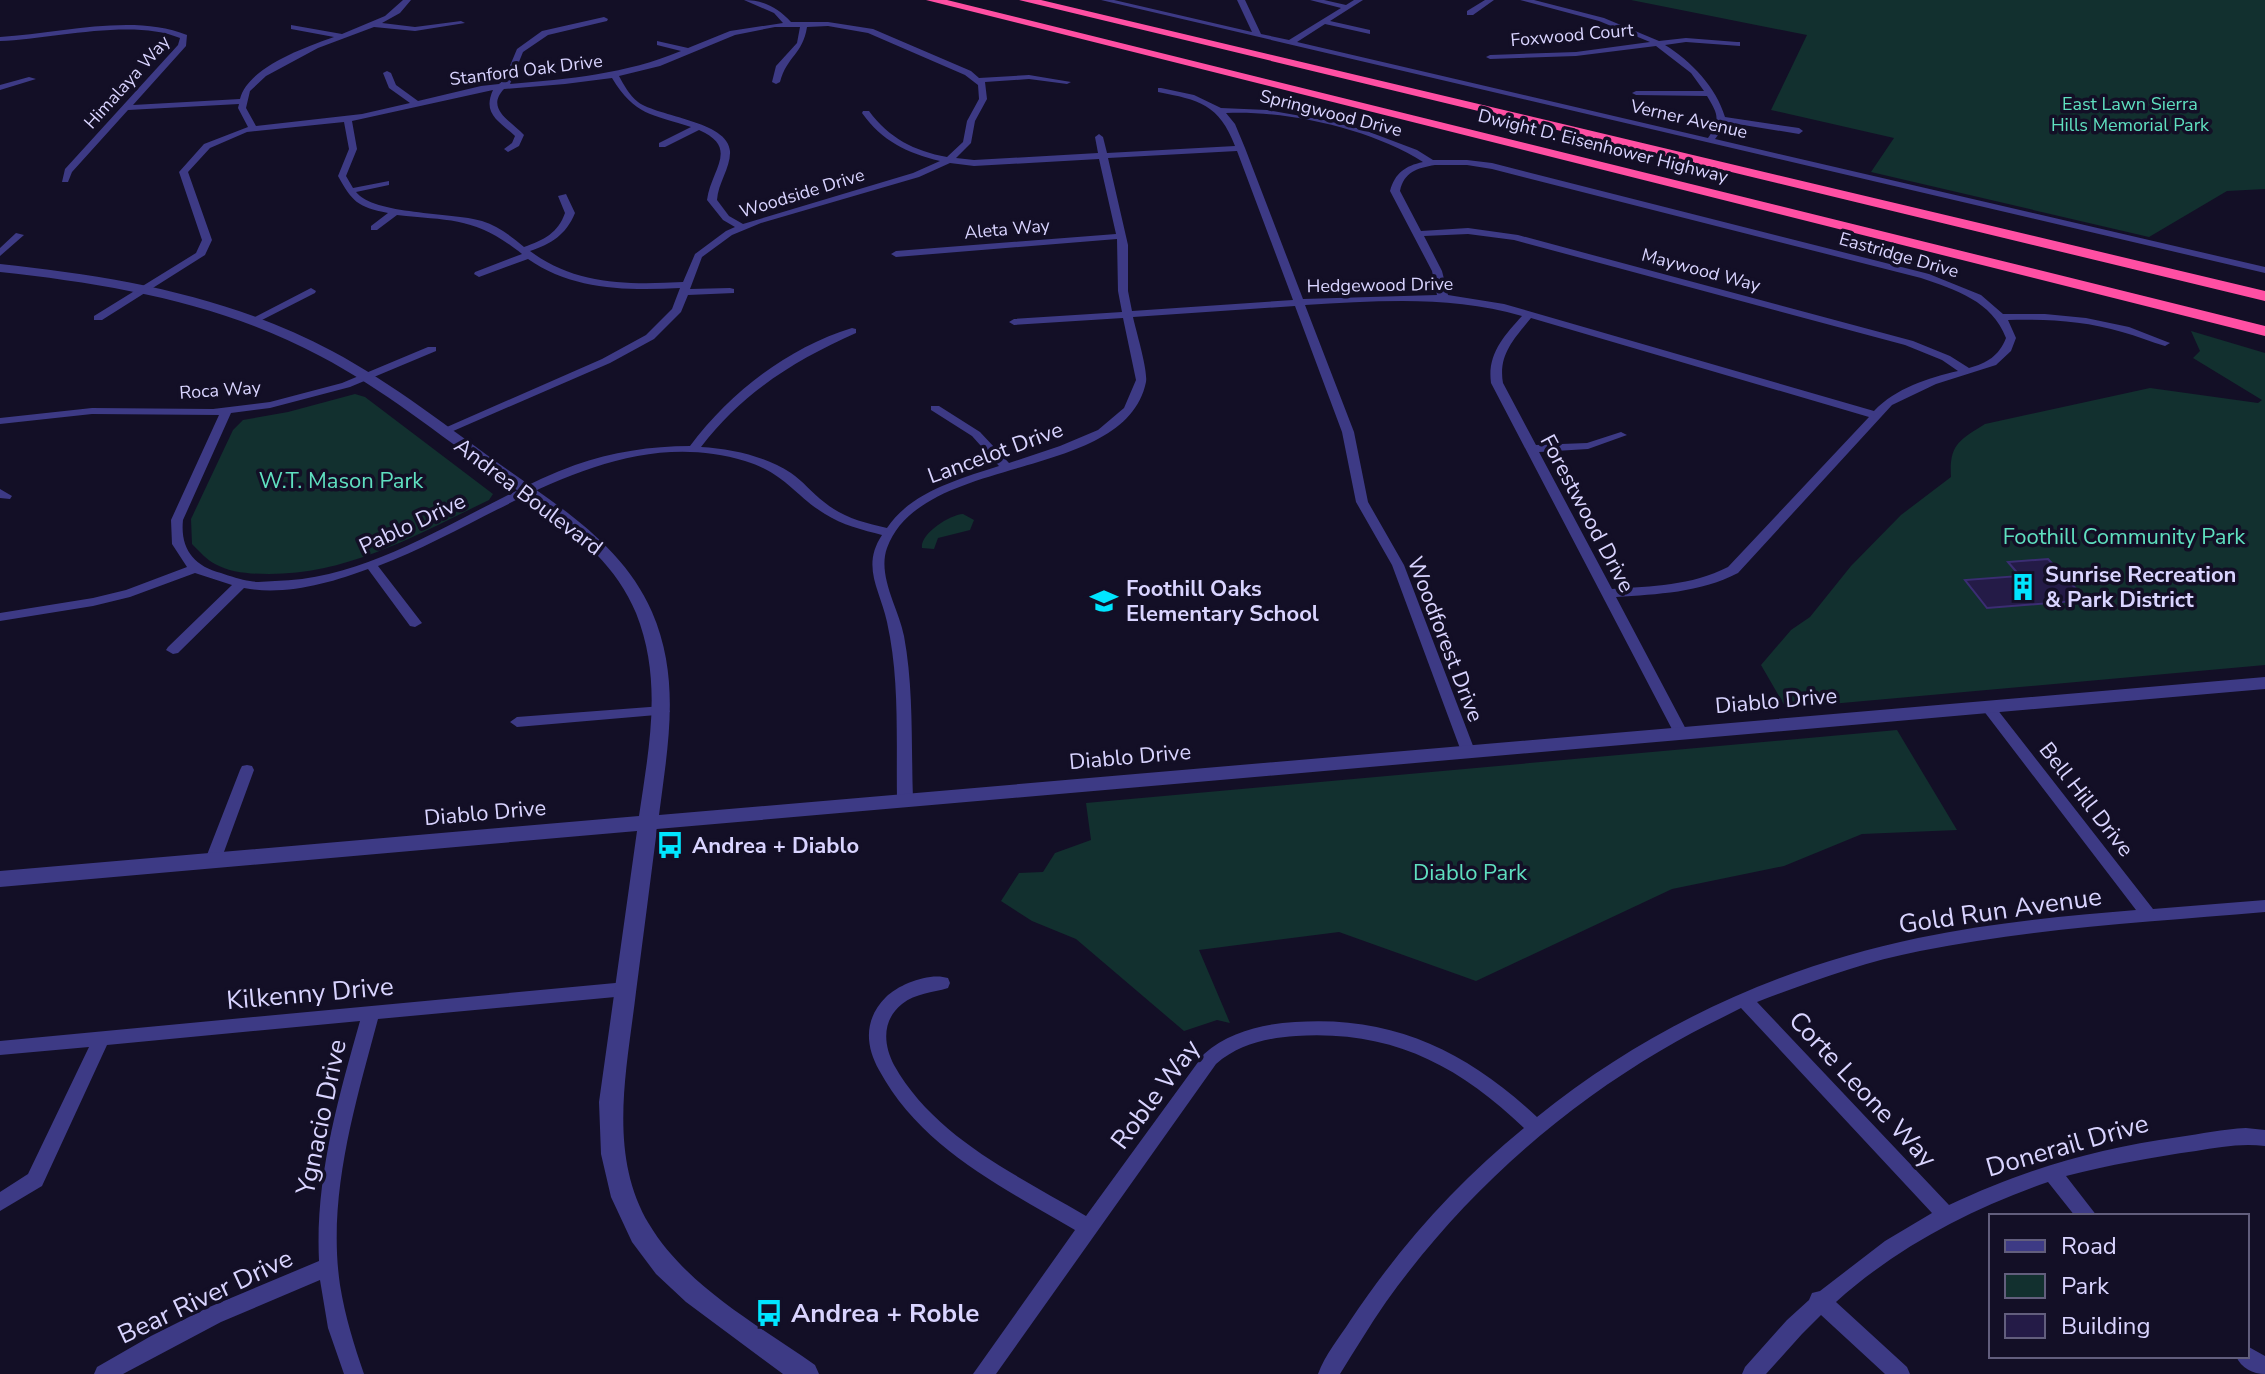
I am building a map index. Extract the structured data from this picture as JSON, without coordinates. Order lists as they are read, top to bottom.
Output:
{
  "streets": {
    "highway": ["Dwight D. Eisenhower Highway"],
    "street": [
      "Foxwood Court",
      "Stanford Oak Drive",
      "Himalaya Way",
      "Springwood Drive",
      "Verner Avenue",
      "Woodside Drive",
      "Aleta Way",
      "Eastridge Drive",
      "Maywood Way",
      "Hedgewood Drive",
      "Roca Way",
      "Lancelot Drive",
      "Andrea Boulevard",
      "Forestwood Drive",
      "Pablo Drive",
      "Woodforest Drive",
      "Diablo Drive",
      "Bell Hill Drive",
      "Gold Run Avenue",
      "Kilkenny Drive",
      "Corte Leone Way",
      "Roble Way",
      "Ygnacio Drive",
      "Donerail Drive",
      "Bear River Drive"
    ]
  },
  "crossings": [
    ["Stanford Oak Drive", "Andrea Boulevard"],
    ["Springwood Drive", "Eastridge Drive"],
    ["Springwood Drive", "Woodforest Drive"],
    ["Woodside Drive", "Lancelot Drive"],
    ["Woodside Drive", "Andrea Boulevard"],
    ["Woodside Drive", "Woodforest Drive"],
    ["Aleta Way", "Lancelot Drive"],
    ["Eastridge Drive", "Maywood Way"],
    ["Eastridge Drive", "Hedgewood Drive"],
    ["Hedgewood Drive", "Lancelot Drive"],
    ["Hedgewood Drive", "Forestwood Drive"],
    ["Hedgewood Drive", "Woodforest Drive"],
    ["Roca Way", "Andrea Boulevard"],
    ["Lancelot Drive", "Pablo Drive"],
    ["Andrea Boulevard", "Pablo Drive"],
    ["Andrea Boulevard", "Diablo Drive"],
    ["Andrea Boulevard", "Kilkenny Drive"],
    ["Forestwood Drive", "Diablo Drive"],
    ["Woodforest Drive", "Diablo Drive"],
    ["Diablo Drive", "Bell Hill Drive"],
    ["Bell Hill Drive", "Gold Run Avenue"],
    ["Gold Run Avenue", "Corte Leone Way"],
    ["Gold Run Avenue", "Roble Way"],
    ["Kilkenny Drive", "Ygnacio Drive"],
    ["Corte Leone Way", "Donerail Drive"],
    ["Ygnacio Drive", "Bear River Drive"]
  ],
  "parks": [
    "East Lawn Sierra Hills Memorial Park",
    "W.T. Mason Park",
    "Foothill Community Park",
    "Diablo Park"
  ],
  "places": {
    "building": ["Sunrise Recreation & Park District"],
    "school or university": ["Foothill Oaks Elementary School"],
    "bus stop": ["Andrea + Diablo", "Andrea + Roble"]
  },
  "legend": ["Road", "Park", "Building"]
}
